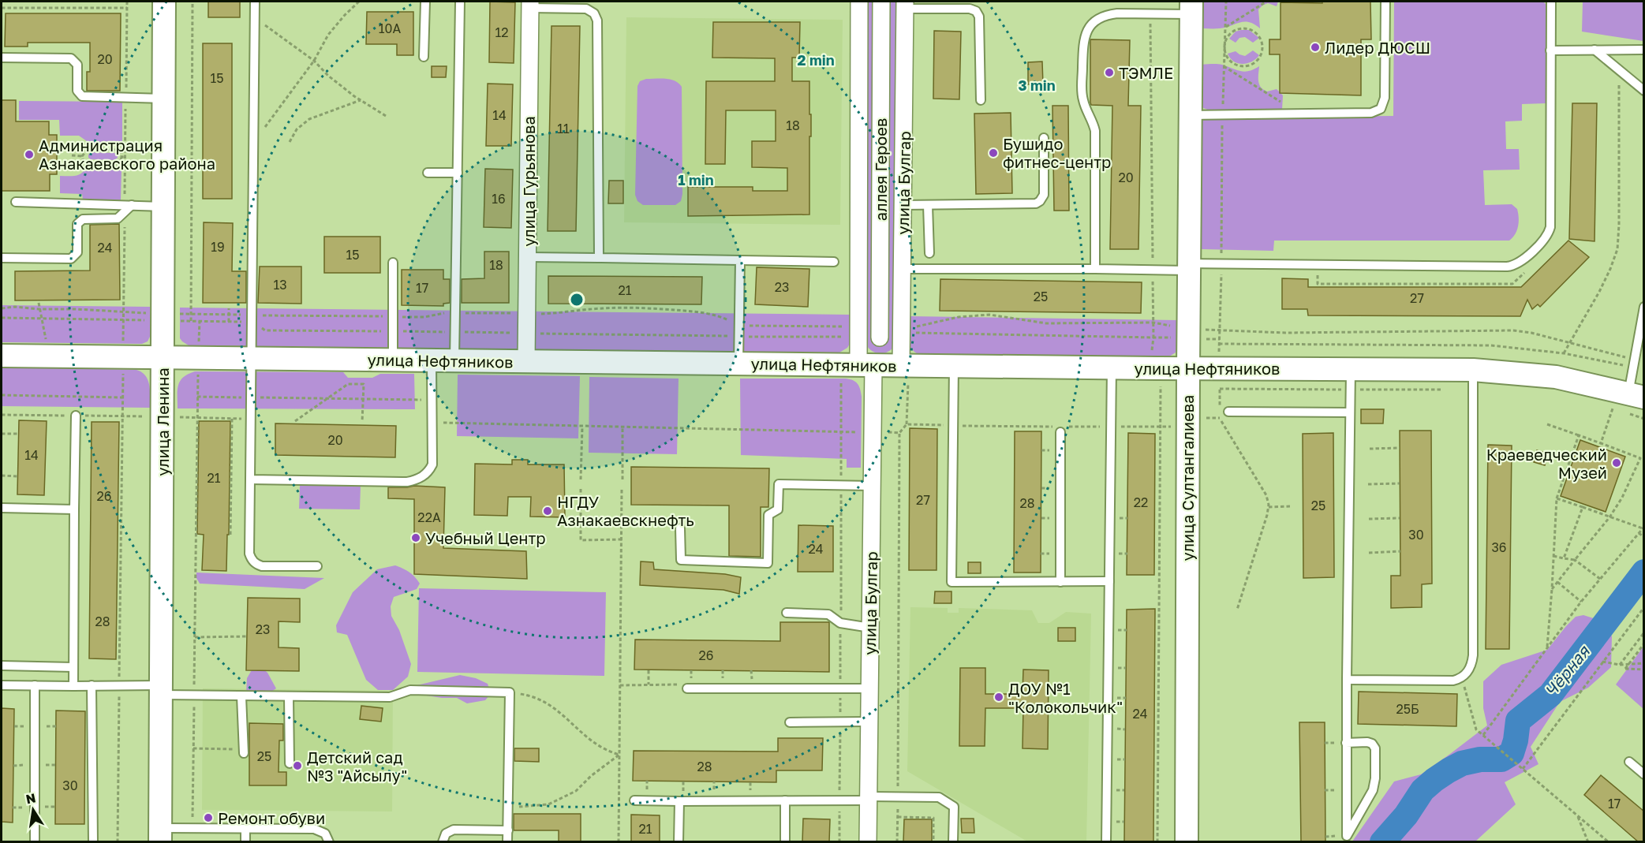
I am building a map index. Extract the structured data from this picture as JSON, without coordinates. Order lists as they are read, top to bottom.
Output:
{
  "streets": {
    "street": [
      "аллея Героев",
      "улица Гурьянова",
      "улица Булгар",
      "улица Нефтяников",
      "улица Ленина",
      "улица Султангалиева"
    ]
  },
  "crossings": [
    ["улица Гурьянова", "улица Нефтяников"],
    ["улица Булгар", "улица Нефтяников"],
    ["улица Нефтяников", "улица Ленина"],
    ["улица Нефтяников", "улица Султангалиева"]
  ],
  "water": ["Чёрная"],
  "places": [
    "Лидер ДЮСШ",
    "ТЭМЛЕ",
    "Бушидо фитнес-центр",
    "Администрация Азнакаевского района",
    "Краеведческий Музей",
    "НГДУ Азнакаевскнефть",
    "Учебный Центр",
    "ДОУ №1 \"Колокольчик\"",
    "Детский сад №3 \"Айсылу\"",
    "Ремонт обуви"
  ],
  "house_numbers": [
    "10А",
    "12",
    "20",
    "15",
    "14",
    "18",
    "11",
    "20",
    "16",
    "19",
    "24",
    "15",
    "18",
    "13",
    "23",
    "17",
    "21",
    "25",
    "27",
    "20",
    "14",
    "21",
    "26",
    "27",
    "22",
    "28",
    "25",
    "22А",
    "30",
    "36",
    "24",
    "28",
    "23",
    "26",
    "25Б",
    "24",
    "25",
    "28",
    "30",
    "17",
    "21"
  ],
  "north": "top",
  "rings": ["2 min", "3 min", "1 min"]
}
